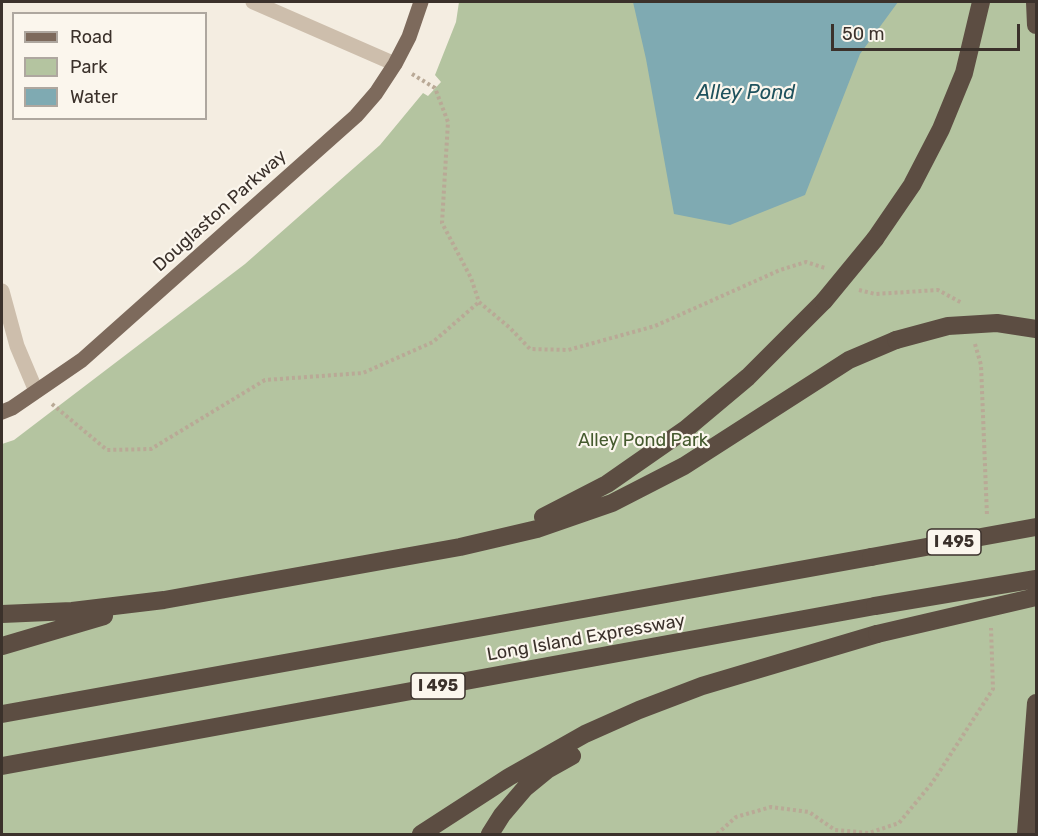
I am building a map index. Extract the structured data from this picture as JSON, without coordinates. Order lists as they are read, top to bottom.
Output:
{
  "streets": {
    "highway": ["I 495", "Long Island Expressway"],
    "main road": ["Douglaston Parkway"]
  },
  "water": ["Alley Pond"],
  "parks": ["Alley Pond Park"],
  "legend": ["Road", "Park", "Water"],
  "scale_bar": "50 m"
}
